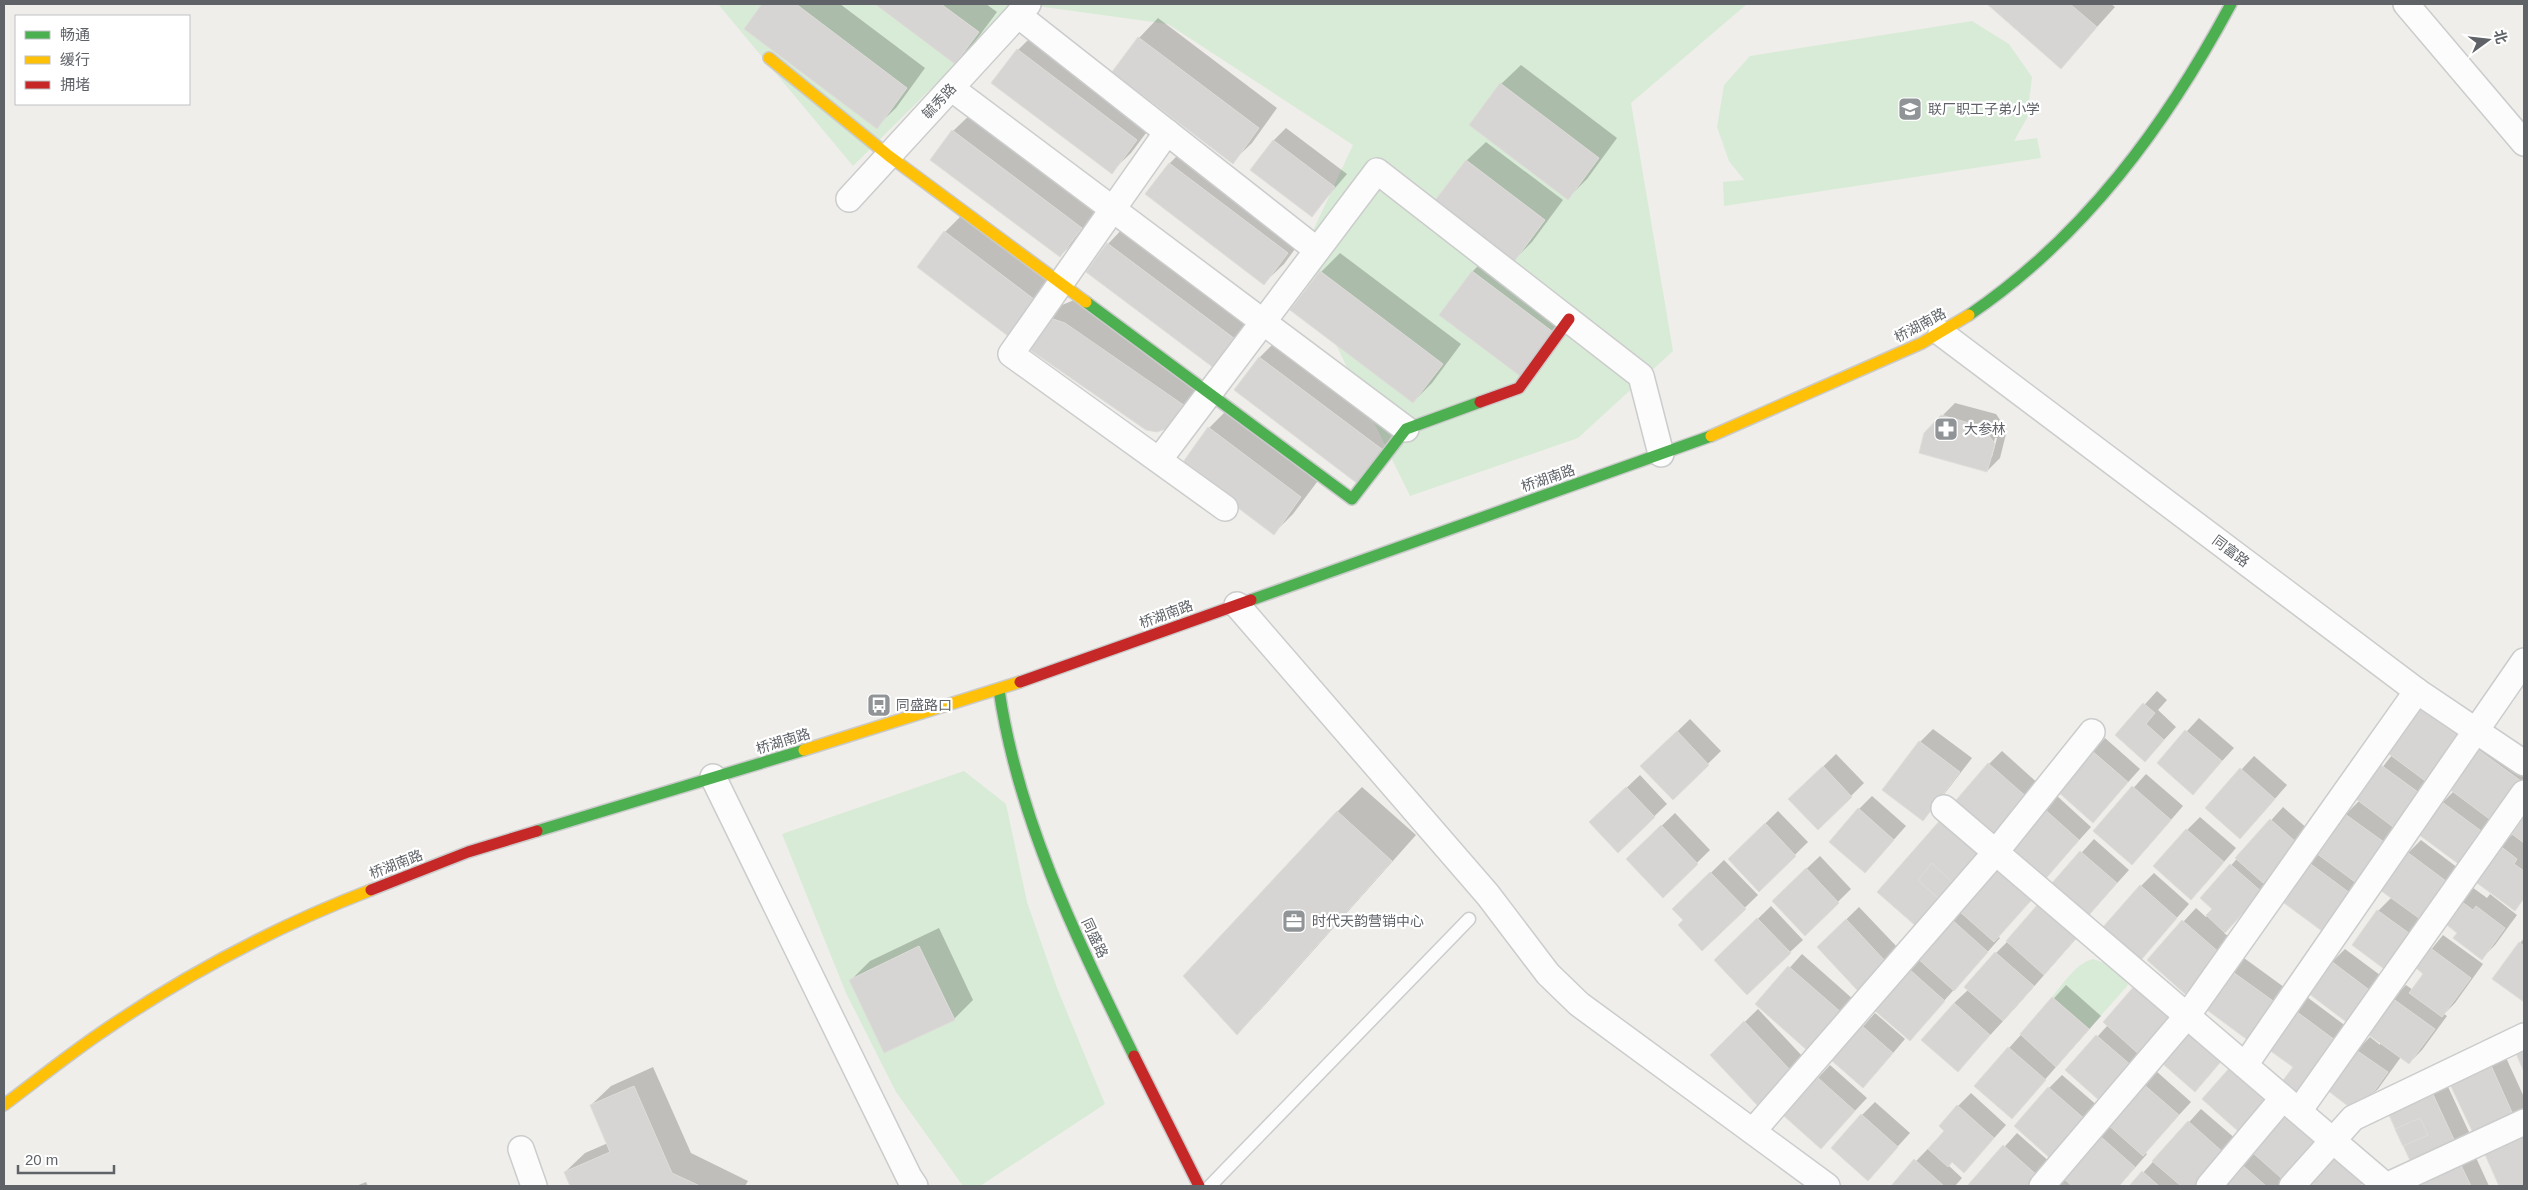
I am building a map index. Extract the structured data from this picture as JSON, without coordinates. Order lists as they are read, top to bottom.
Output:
{
  "streets": {
    "main road": ["桥湖南路", "同盛路"],
    "street": ["毓秀路", "同富路"]
  },
  "crossings": [
    ["桥湖南路", "同富路"],
    ["桥湖南路", "同盛路"]
  ],
  "places": {
    "school or university": ["联厂职工子弟小学"],
    "pharmacy": ["大参林"],
    "bus stop": ["同盛路口"],
    "office": ["时代天韵营销中心"]
  },
  "legend": ["畅通", "缓行", "拥堵"],
  "scale_bar": "20 m",
  "north": "right"
}
